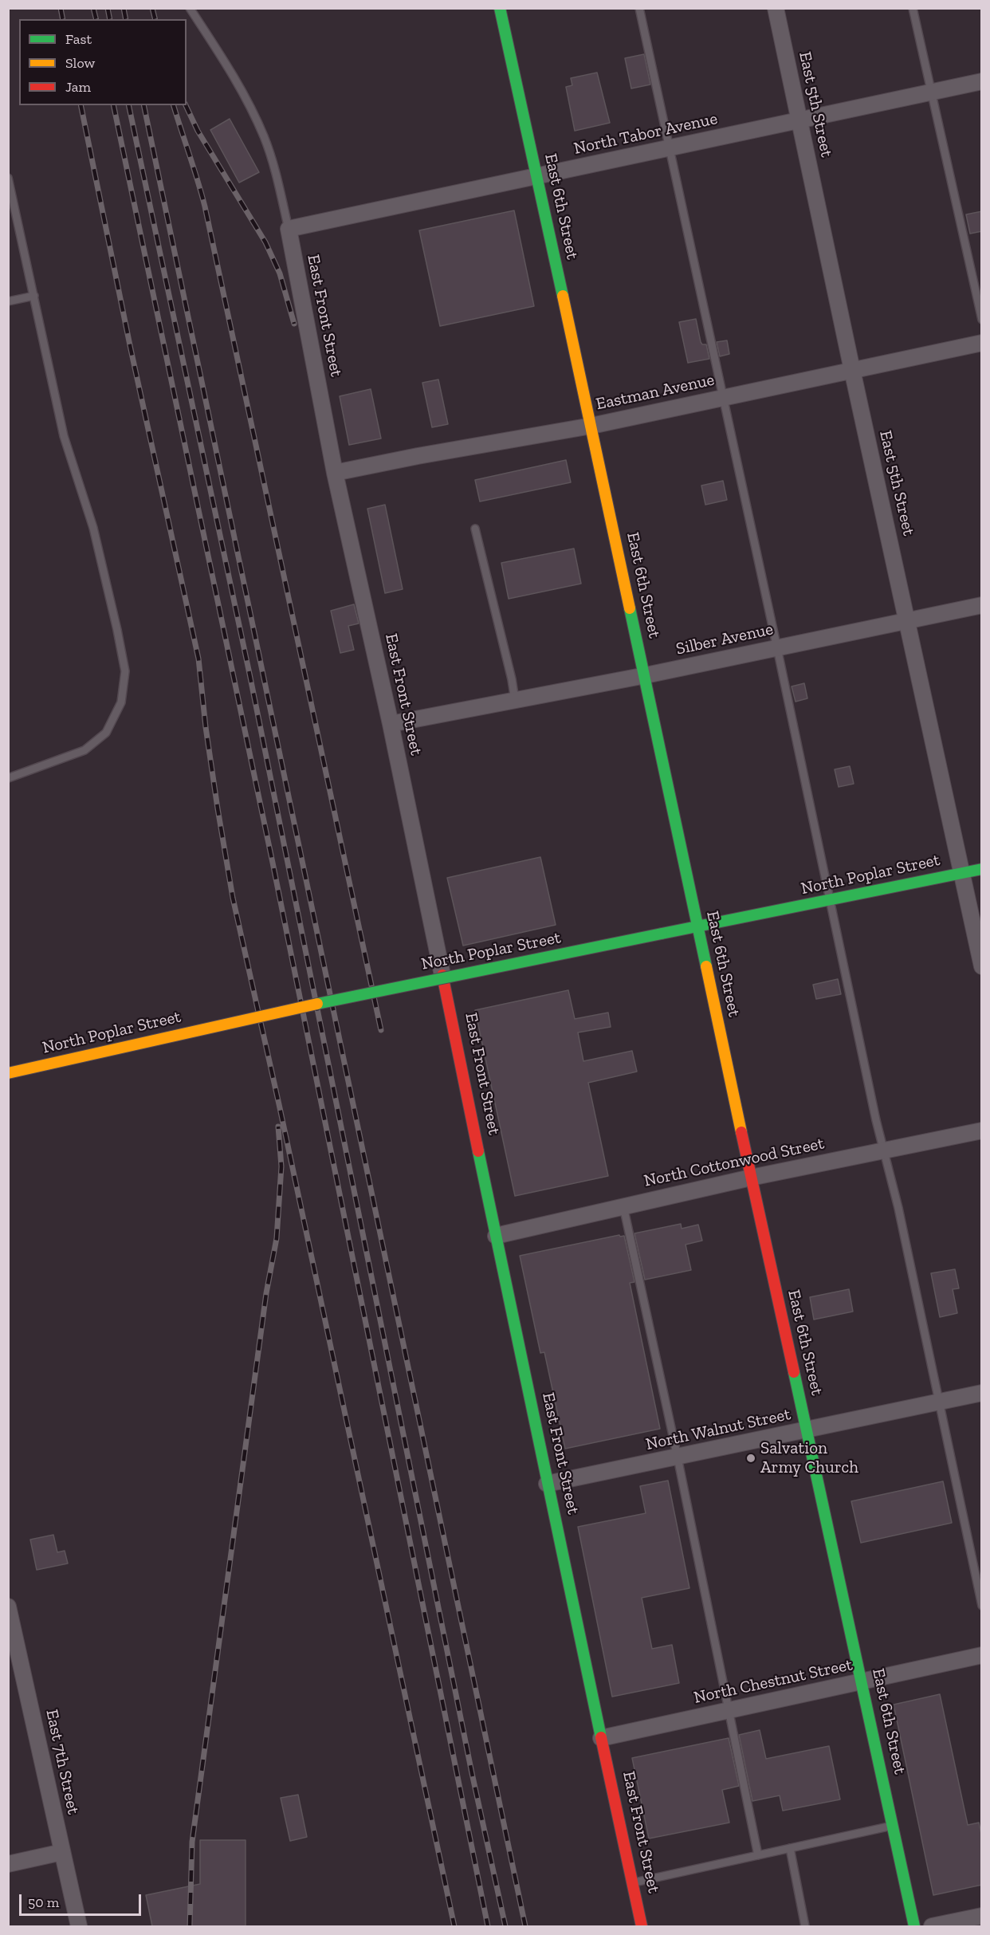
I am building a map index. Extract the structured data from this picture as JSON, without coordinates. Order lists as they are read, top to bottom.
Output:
{
  "streets": {
    "street": [
      "East 5th Street",
      "North Tabor Avenue",
      "East 6th Street",
      "East Front Street",
      "Eastman Avenue",
      "Silber Avenue",
      "North Poplar Street",
      "North Cottonwood Street",
      "North Walnut Street",
      "North Chestnut Street",
      "East 7th Street"
    ]
  },
  "crossings": [
    ["East 5th Street", "North Tabor Avenue"],
    ["East 5th Street", "Eastman Avenue"],
    ["East 5th Street", "Silber Avenue"],
    ["East 5th Street", "North Poplar Street"],
    ["North Tabor Avenue", "East 6th Street"],
    ["North Tabor Avenue", "East Front Street"],
    ["East 6th Street", "Eastman Avenue"],
    ["East 6th Street", "Silber Avenue"],
    ["East 6th Street", "North Poplar Street"],
    ["East 6th Street", "North Cottonwood Street"],
    ["East 6th Street", "North Walnut Street"],
    ["East 6th Street", "North Chestnut Street"],
    ["East Front Street", "Eastman Avenue"],
    ["East Front Street", "Silber Avenue"],
    ["East Front Street", "North Cottonwood Street"],
    ["East Front Street", "North Walnut Street"],
    ["East Front Street", "North Chestnut Street"]
  ],
  "places": ["Salvation Army Church"],
  "legend": ["Fast", "Slow", "Jam"],
  "scale_bar": "50 m"
}
